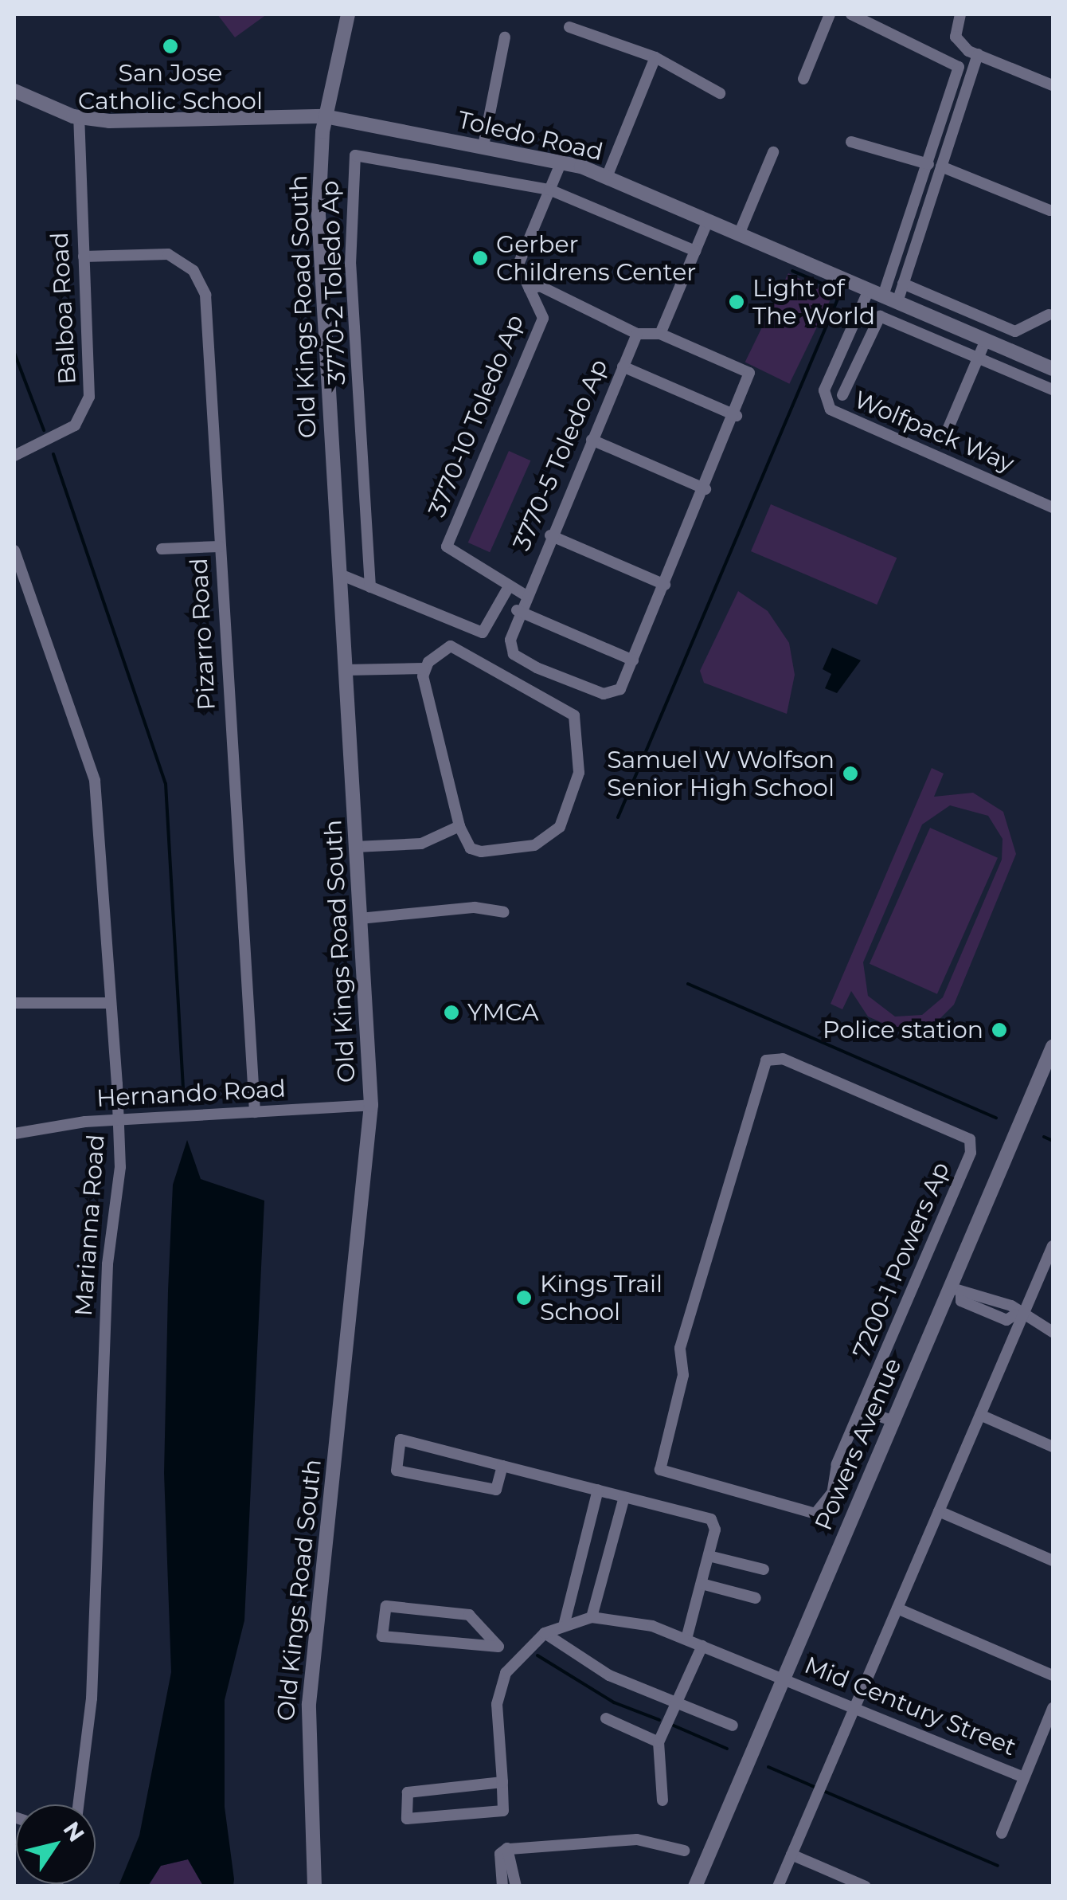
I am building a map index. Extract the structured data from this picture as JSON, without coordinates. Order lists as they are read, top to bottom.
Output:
{
  "streets": {
    "street": [
      "Toledo Road",
      "3770-2 Toledo Ap",
      "Old Kings Road South",
      "Balboa Road",
      "3770-10 Toledo Ap",
      "Wolfpack Way",
      "3770-5 Toledo Ap",
      "Pizarro Road",
      "Hernando Road",
      "Marianna Road",
      "7200-1 Powers Ap",
      "Powers Avenue",
      "Mid Century Street"
    ]
  },
  "crossings": [
    ["Toledo Road", "Old Kings Road South"],
    ["Toledo Road", "Balboa Road"],
    ["Toledo Road", "Wolfpack Way"],
    ["Old Kings Road South", "Hernando Road"],
    ["Balboa Road", "Pizarro Road"],
    ["3770-10 Toledo Ap", "3770-5 Toledo Ap"],
    ["Pizarro Road", "Hernando Road"],
    ["Hernando Road", "Marianna Road"],
    ["Powers Avenue", "Mid Century Street"]
  ],
  "places": [
    "San Jose Catholic School",
    "Gerber Childrens Center",
    "Light of The World",
    "Samuel W Wolfson Senior High School",
    "YMCA",
    "Police station",
    "Kings Trail School"
  ],
  "north": "top right"
}
